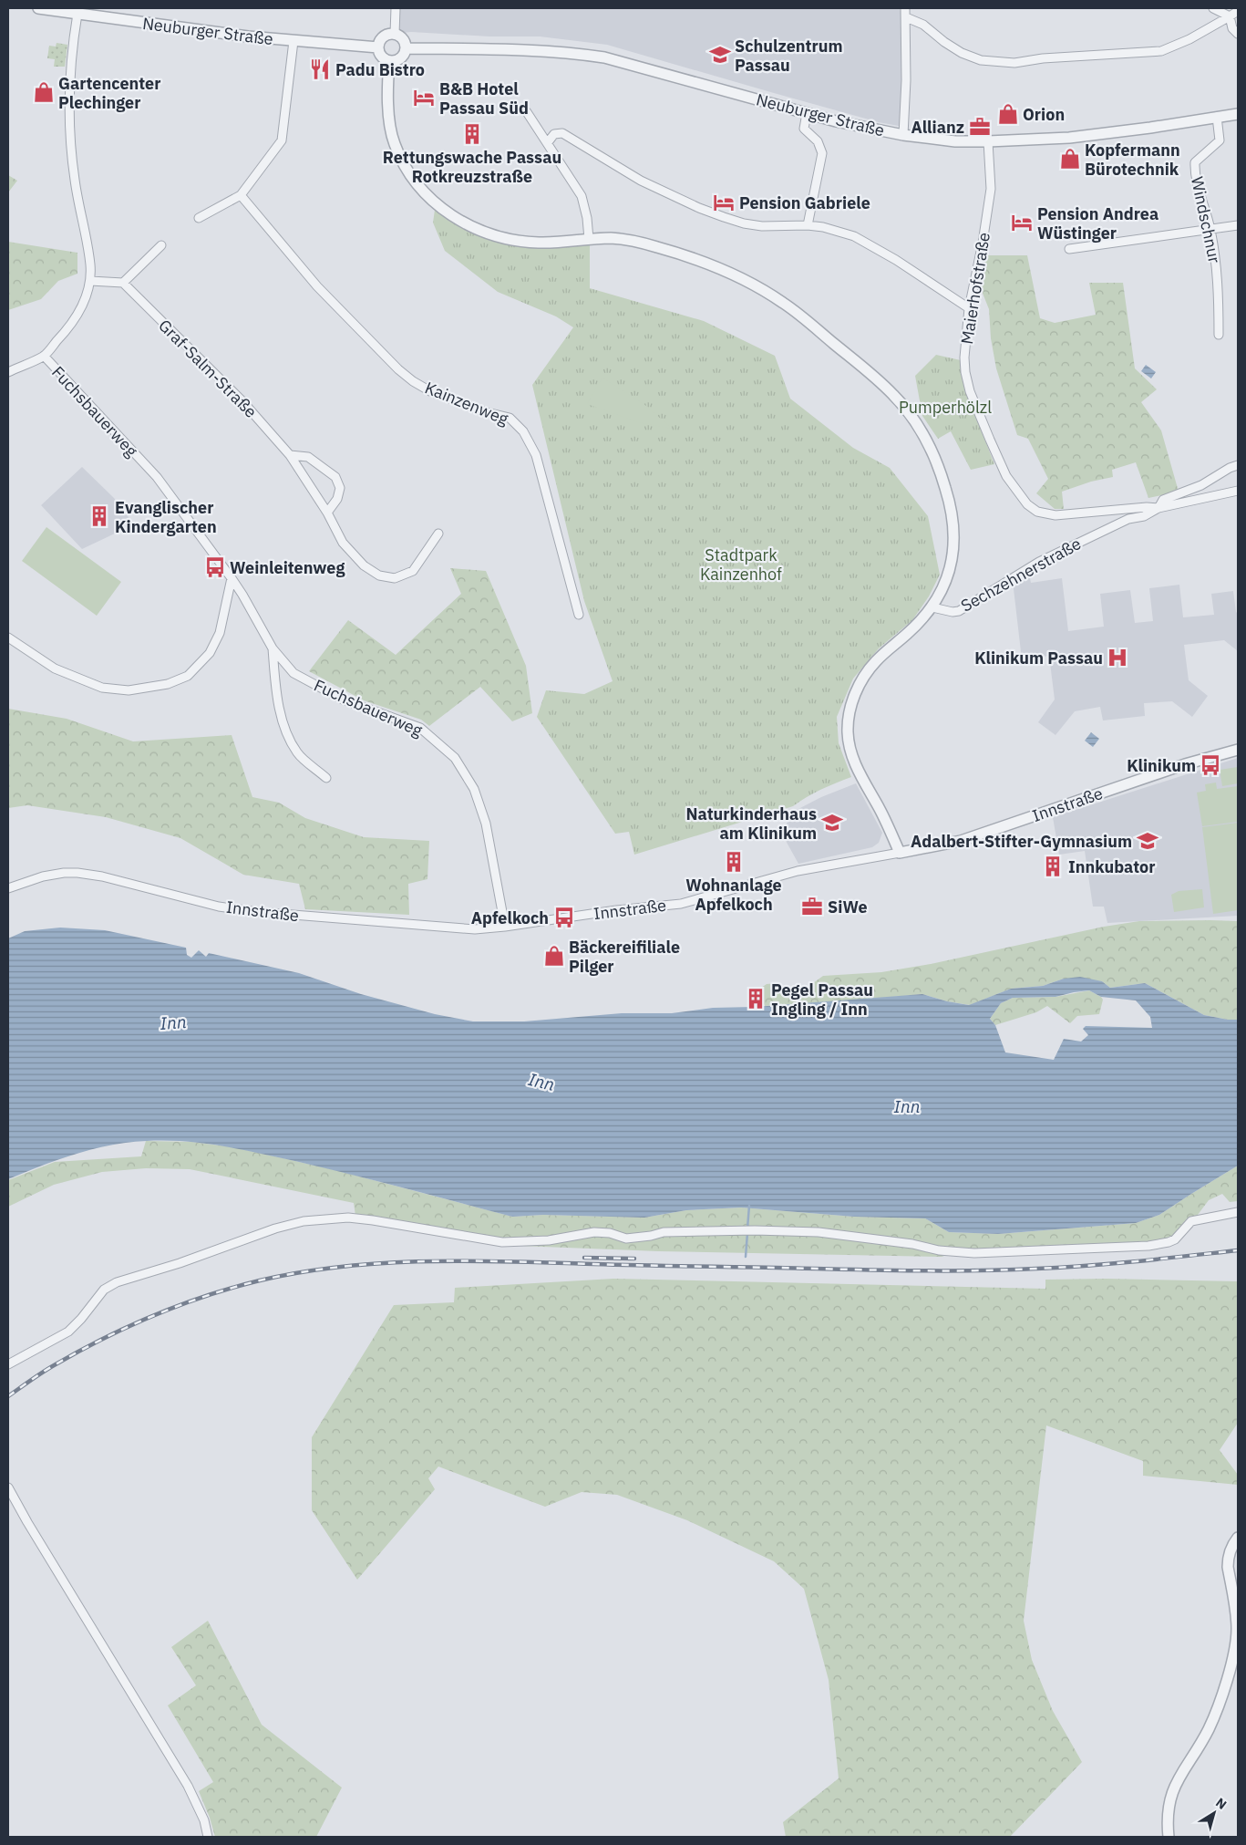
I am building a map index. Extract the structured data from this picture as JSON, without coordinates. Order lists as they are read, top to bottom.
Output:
{
  "streets": {
    "street": [
      "Neuburger Straße",
      "Windschnur",
      "Maierhofstraße",
      "Graf-Salm-Straße",
      "Kainzenweg",
      "Fuchsbauerweg",
      "Sechzehnerstraße",
      "Innstraße"
    ]
  },
  "crossings": [
    ["Neuburger Straße", "Windschnur"],
    ["Neuburger Straße", "Maierhofstraße"],
    ["Neuburger Straße", "Fuchsbauerweg"],
    ["Maierhofstraße", "Sechzehnerstraße"],
    ["Fuchsbauerweg", "Innstraße"]
  ],
  "water": ["Inn"],
  "parks": ["Pumperhölzl", "Stadtpark Kainzenhof"],
  "places": {
    "school or university": ["Schulzentrum Passau", "Naturkinderhaus am Klinikum", "Adalbert-Stifter-Gymnasium"],
    "restaurant": ["Padu Bistro"],
    "shop": [
      "Gartencenter Plechinger",
      "Orion",
      "Kopfermann Bürotechnik",
      "Bäckereifiliale Pilger"
    ],
    "hotel": ["B&B Hotel Passau Süd", "Pension Gabriele", "Pension Andrea Wüstinger"],
    "office": ["Allianz", "SiWe"],
    "building": [
      "Rettungswache Passau Rotkreuzstraße",
      "Evanglischer Kindergarten",
      "Wohnanlage Apfelkoch",
      "Innkubator",
      "Pegel Passau Ingling / Inn"
    ],
    "bus stop": ["Weinleitenweg", "Klinikum", "Apfelkoch"],
    "hospital": ["Klinikum Passau"]
  },
  "north": "top right"
}
